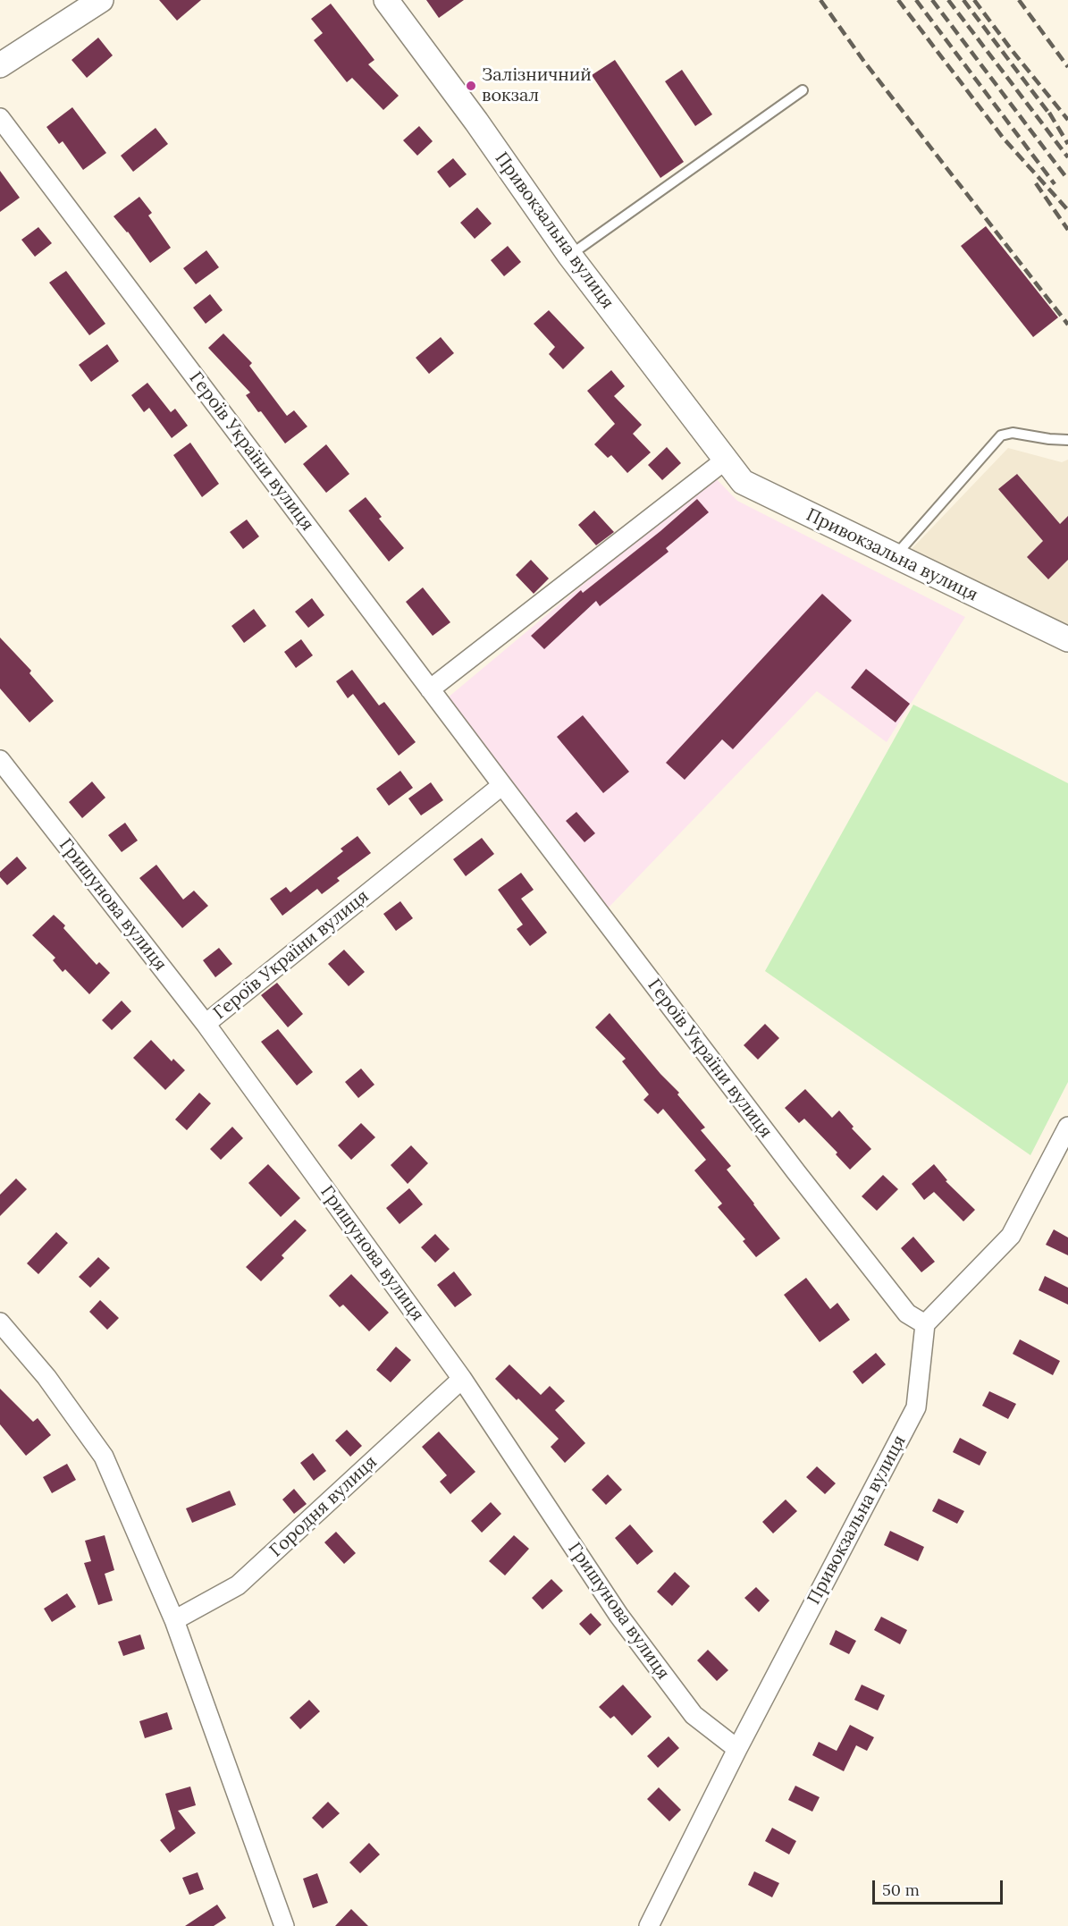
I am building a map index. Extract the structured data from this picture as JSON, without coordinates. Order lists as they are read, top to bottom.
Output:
{
  "streets": {
    "street": [
      "Привокзальна вулиця",
      "Героїв України вулиця",
      "Гришунова вулиця",
      "Городня вулиця"
    ]
  },
  "crossings": [
    ["Привокзальна вулиця", "Героїв України вулиця"],
    ["Привокзальна вулиця", "Гришунова вулиця"],
    ["Героїв України вулиця", "Гришунова вулиця"],
    ["Гришунова вулиця", "Городня вулиця"]
  ],
  "places": ["Залізничний вокзал"],
  "scale_bar": "50 m"
}
